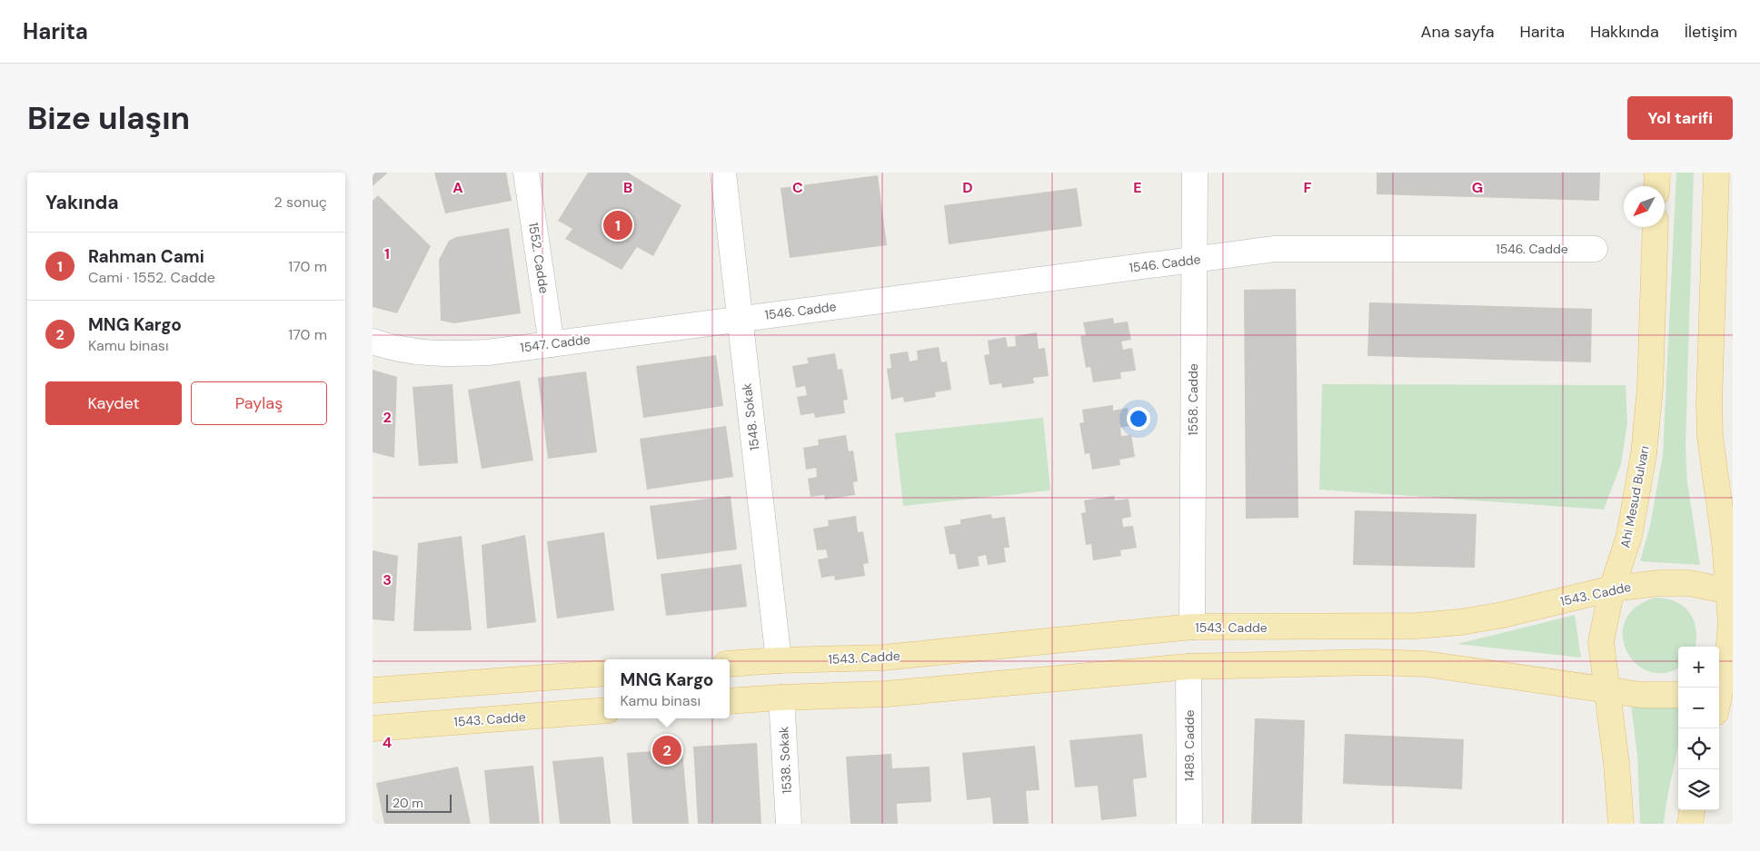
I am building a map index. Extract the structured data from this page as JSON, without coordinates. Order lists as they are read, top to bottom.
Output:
{
  "streets": {
    "main road": ["Ahi Mesud Bulvarı", "1543. Cadde"],
    "street": [
      "1546. Cadde",
      "1552. Cadde",
      "1547. Cadde",
      "1558. Cadde",
      "1548. Sokak",
      "1489. Cadde",
      "1538. Sokak"
    ]
  },
  "crossings": [
    ["1546. Cadde", "1547. Cadde"],
    ["1546. Cadde", "1558. Cadde"],
    ["1546. Cadde", "1548. Sokak"],
    ["1552. Cadde", "1547. Cadde"],
    ["1547. Cadde", "1548. Sokak"],
    ["1558. Cadde", "1543. Cadde"],
    ["1548. Sokak", "1543. Cadde"],
    ["Ahi Mesud Bulvarı", "1543. Cadde"]
  ],
  "scale_bar": "20 m",
  "north": "bottom left",
  "page": {
    "header": "Harita",
    "nav": [
      "Ana sayfa",
      "Harita",
      "Hakkında",
      "İletişim"
    ],
    "buttons": [
      "Yol tarifi",
      ["Kaydet", "Paylaş"]
    ],
    "title": "Bize ulaşın",
    "heading": ["Yakında", "2 sonuç"],
    "pins": ["1", "2"],
    "list": [
      {
        "mark": "1",
        "name": "Rahman Cami",
        "note": "Cami · 1552. Cadde",
        "value": "170 m"
      },
      {
        "mark": "2",
        "name": "MNG Kargo",
        "note": "Kamu binası",
        "value": "170 m"
      }
    ],
    "map_buttons": ["+", "−"],
    "popup": ["MNG Kargo", "Kamu binası"],
    "scale": "20 m"
  },
  "grid": {
    "columns": [
      "A",
      "B",
      "C",
      "D",
      "E",
      "F",
      "G"
    ],
    "rows": [
      "1",
      "2",
      "3",
      "4"
    ]
  }
}
